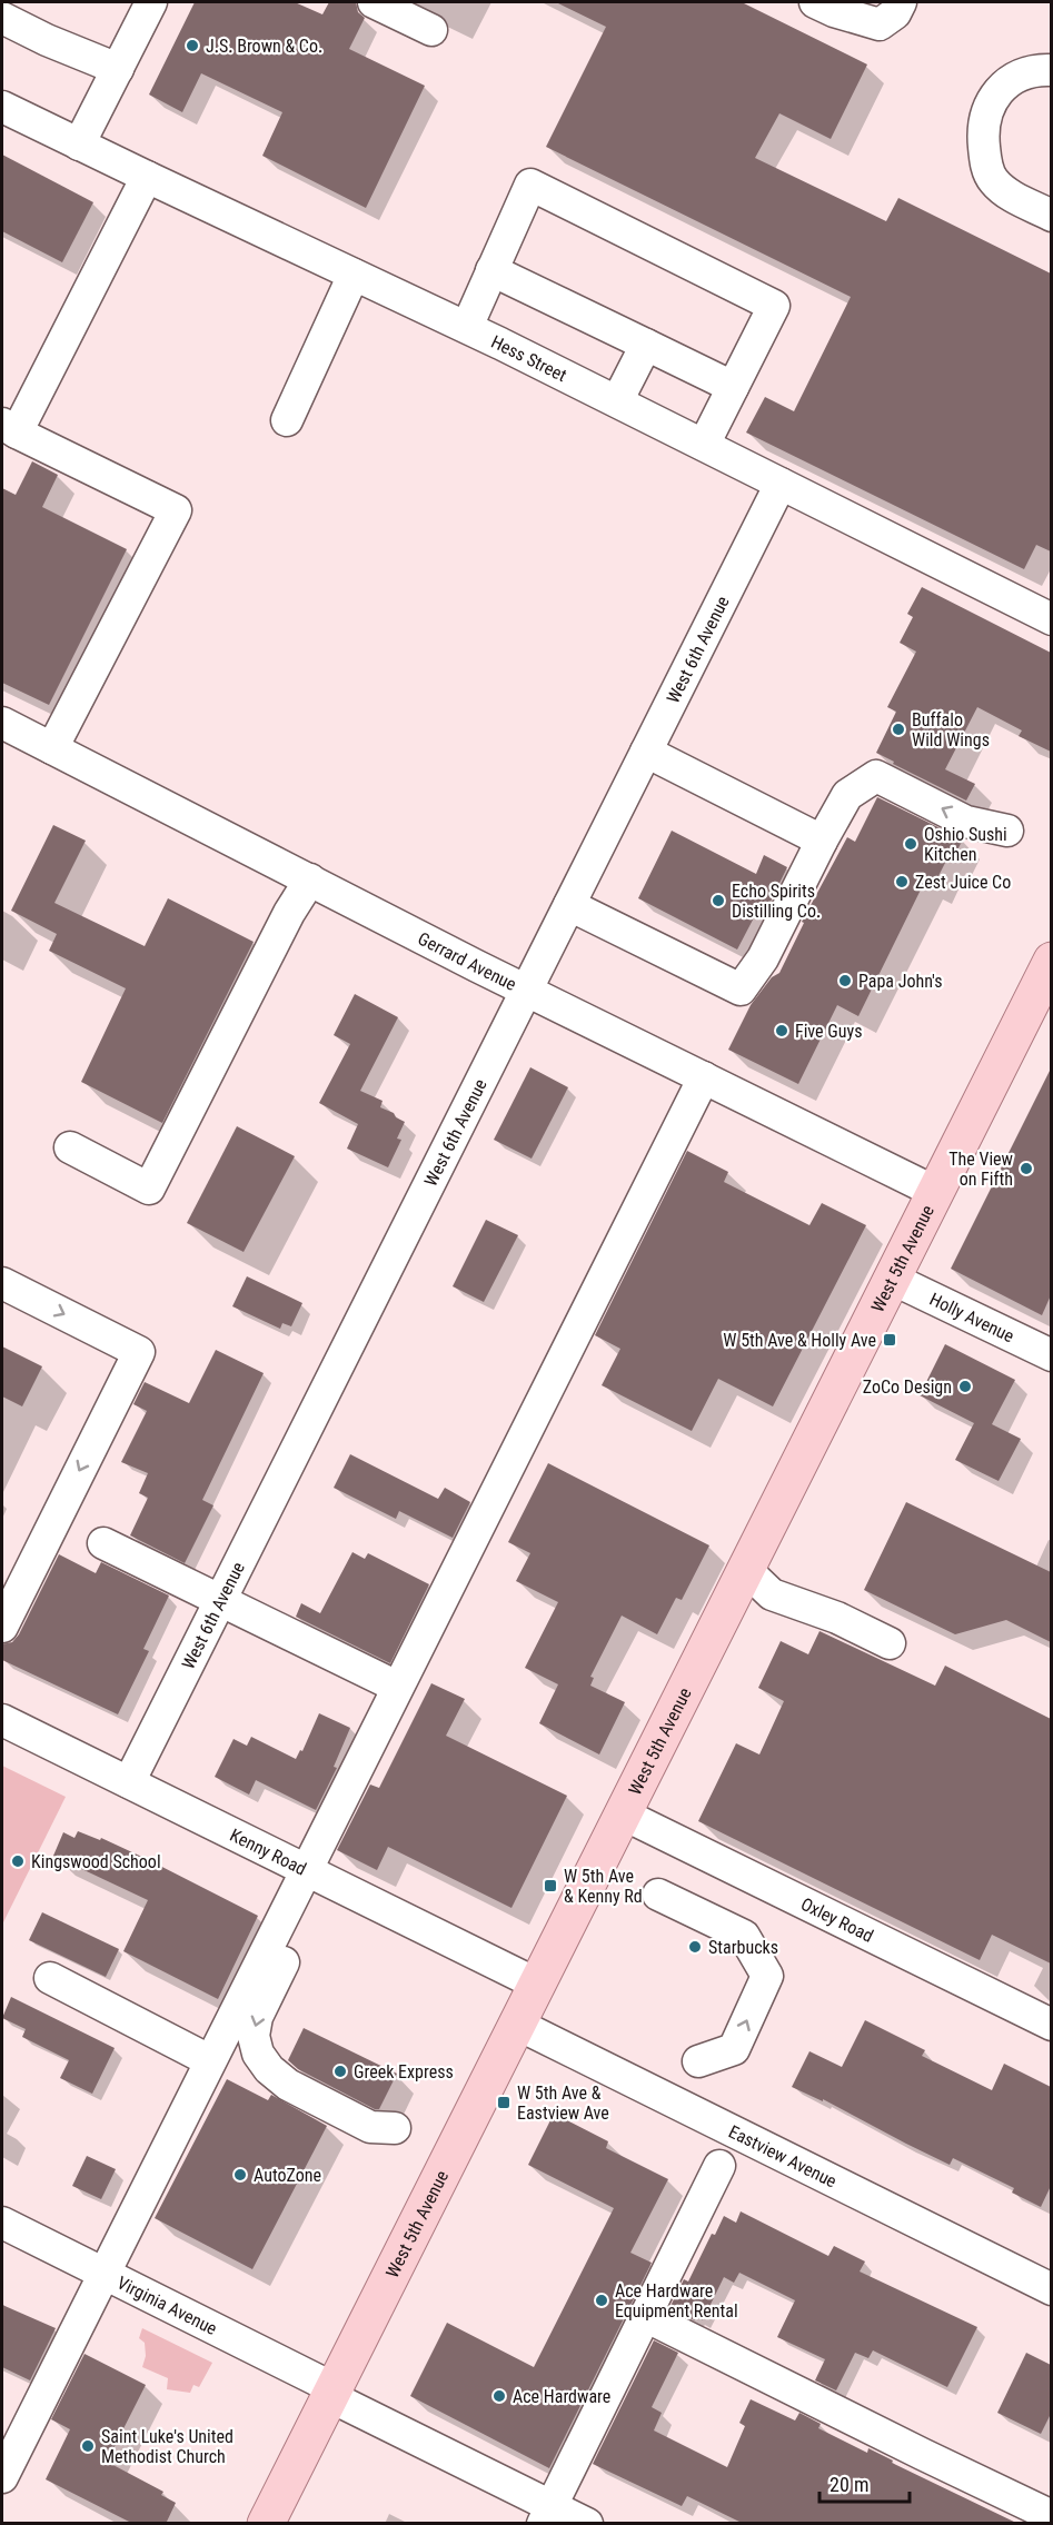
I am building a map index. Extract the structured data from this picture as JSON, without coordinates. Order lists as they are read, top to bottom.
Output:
{
  "streets": {
    "main road": ["West 5th Avenue"],
    "street": [
      "Hess Street",
      "West 6th Avenue",
      "Gerrard Avenue",
      "Holly Avenue",
      "Kenny Road",
      "Oxley Road",
      "Eastview Avenue",
      "Virginia Avenue"
    ]
  },
  "crossings": [
    ["Hess Street", "West 6th Avenue"],
    ["West 6th Avenue", "Gerrard Avenue"],
    ["West 6th Avenue", "Kenny Road"],
    ["Gerrard Avenue", "West 5th Avenue"],
    ["West 5th Avenue", "Holly Avenue"],
    ["West 5th Avenue", "Kenny Road"],
    ["West 5th Avenue", "Oxley Road"],
    ["West 5th Avenue", "Eastview Avenue"],
    ["West 5th Avenue", "Virginia Avenue"]
  ],
  "places": {
    "other": [
      "J.S. Brown & Co.",
      "Buffalo Wild Wings",
      "Oshio Sushi Kitchen",
      "Zest Juice Co",
      "Echo Spirits Distilling Co.",
      "Papa John's",
      "Five Guys",
      "The View on Fifth",
      "ZoCo Design",
      "Kingswood School",
      "Starbucks",
      "Greek Express",
      "AutoZone",
      "Ace Hardware Equipment Rental",
      "Ace Hardware",
      "Saint Luke's United Methodist Church"
    ],
    "transit": ["W 5th Ave & Holly Ave", "W 5th Ave & Kenny Rd", "W 5th Ave & Eastview Ave"]
  },
  "scale_bar": "20 m"
}
